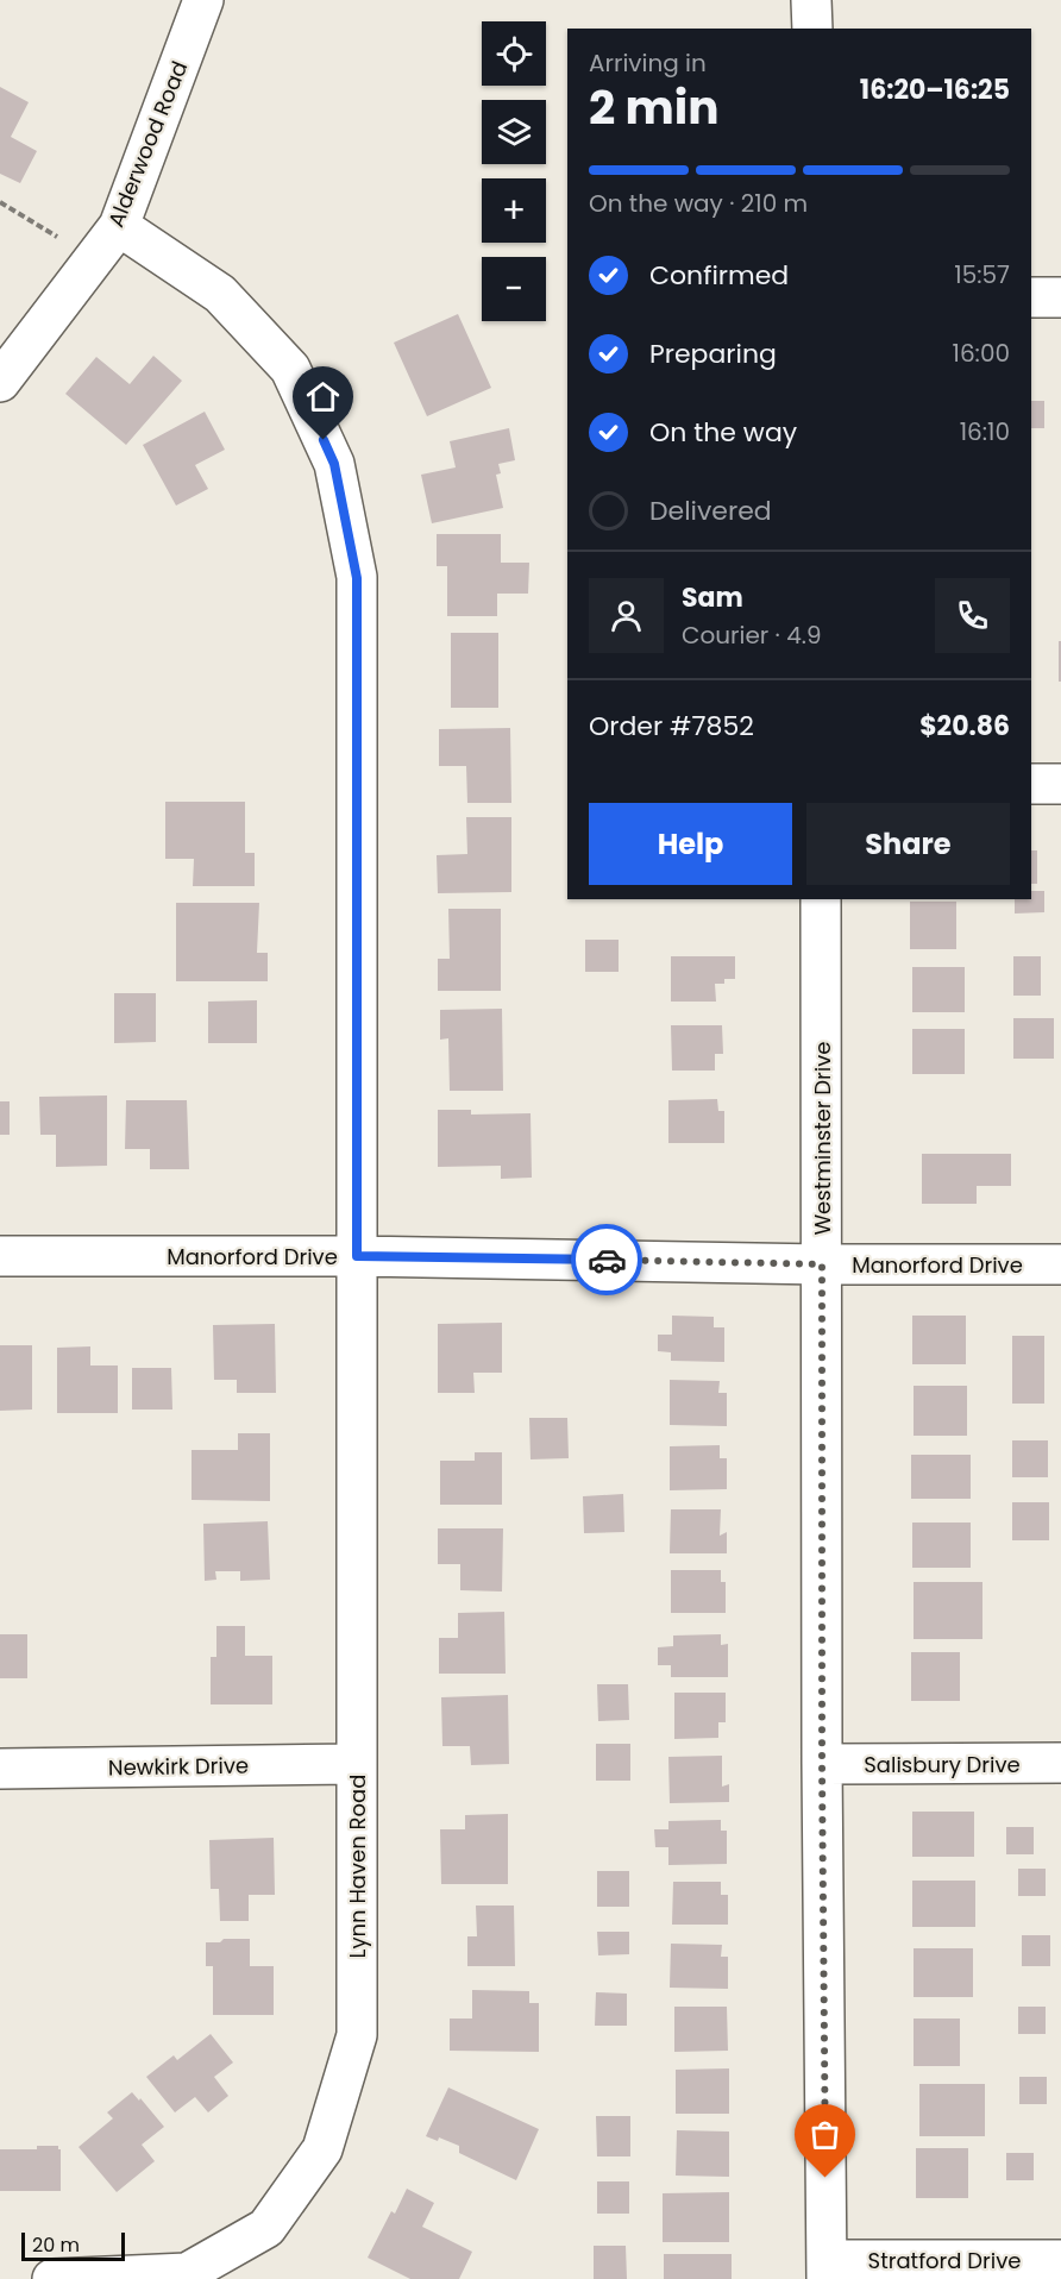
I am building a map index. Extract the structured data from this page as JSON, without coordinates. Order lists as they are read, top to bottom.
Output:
{
  "streets": {
    "street": [
      "Alderwood Road",
      "Westminster Drive",
      "Manorford Drive",
      "Salisbury Drive",
      "Newkirk Drive",
      "Lynn Haven Road",
      "Stratford Drive"
    ]
  },
  "crossings": [
    ["Alderwood Road", "Lynn Haven Road"],
    ["Westminster Drive", "Manorford Drive"],
    ["Westminster Drive", "Salisbury Drive"],
    ["Westminster Drive", "Stratford Drive"],
    ["Manorford Drive", "Lynn Haven Road"],
    ["Newkirk Drive", "Lynn Haven Road"]
  ],
  "scale_bar": "20 m",
  "page": {
    "map_buttons": ["+", "−"],
    "heading": ["2 min", "Arriving in", "16:20–16:25"],
    "panel": [
      "Sam",
      "Courier · 4.9",
      "Order #7852",
      "$20.86"
    ],
    "bar": "On the way · 210 m",
    "list": [
      ["Confirmed", "15:57"],
      ["Preparing", "16:00"],
      ["On the way", "16:10"],
      "Delivered"
    ],
    "buttons": ["Help", "Share"],
    "scale": "20 m"
  }
}
